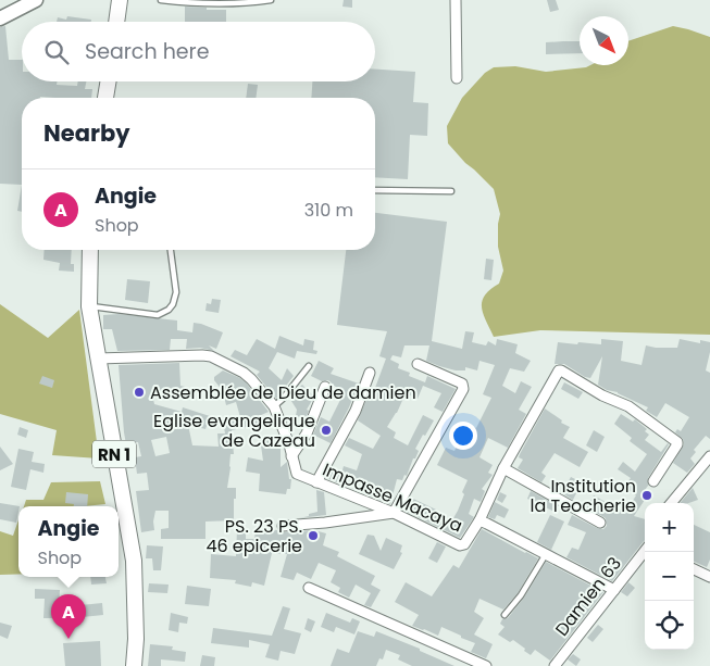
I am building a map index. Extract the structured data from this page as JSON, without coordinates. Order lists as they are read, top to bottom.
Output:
{
  "streets": {
    "main road": ["RN 1"],
    "street": ["Impasse Macaya", "Damien 63"]
  },
  "crossings": [
    ["RN 1", "Impasse Macaya"],
    ["Impasse Macaya", "Damien 63"]
  ],
  "places": [
    "Assemblée de Dieu de damien",
    "Eglise evangelique de Cazeau",
    "Institution la Teocherie",
    "PS. 23 PS. 46 epicerie"
  ],
  "north": "bottom right",
  "page": {
    "search": "Search here",
    "heading": "Nearby",
    "list": [
      {
        "mark": "A",
        "name": "Angie",
        "note": "Shop",
        "value": "310 m"
      }
    ],
    "map_buttons": ["+", "−"],
    "popup": ["Angie", "Shop"],
    "pins": "A"
  }
}
